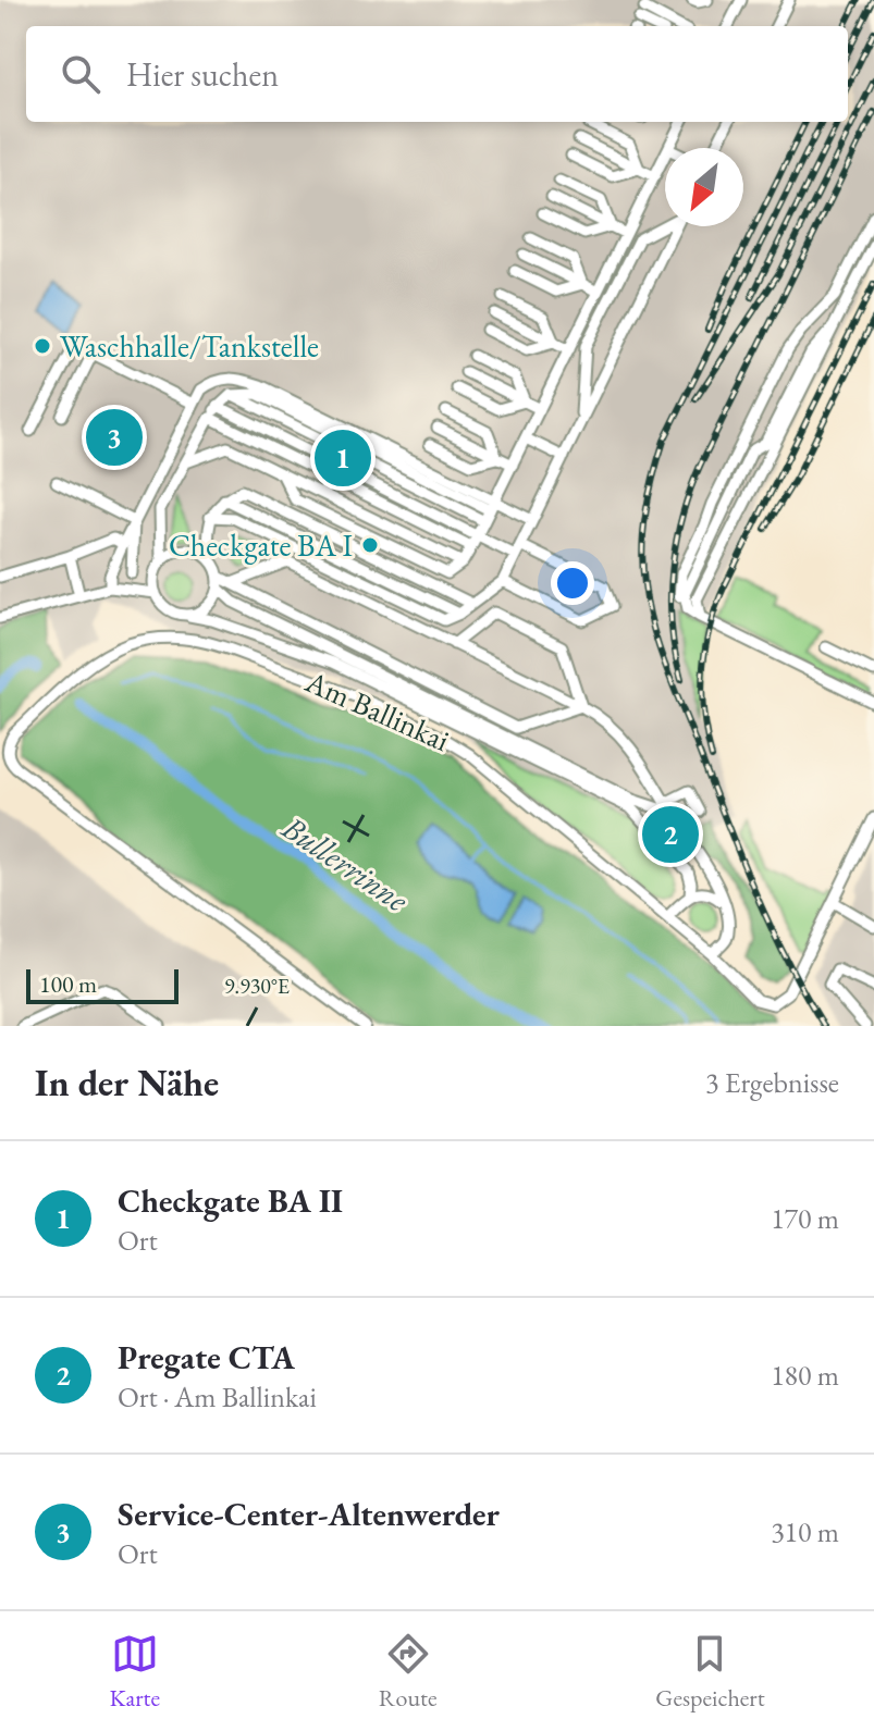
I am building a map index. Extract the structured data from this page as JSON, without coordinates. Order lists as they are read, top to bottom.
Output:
{
  "streets": {
    "street": ["Am Ballinkai"]
  },
  "water": ["Bullerrinne"],
  "places": ["Waschhalle/Tankstelle", "Checkgate BA I"],
  "scale_bar": "100 m",
  "north": "bottom left",
  "page": {
    "search": "Hier suchen",
    "pins": ["3", "1", "2"],
    "scale": "100 m",
    "heading": ["In der Nähe", "3 Ergebnisse"],
    "list": [
      {
        "mark": "1",
        "name": "Checkgate BA II",
        "note": "Ort",
        "value": "170 m"
      },
      {
        "mark": "2",
        "name": "Pregate CTA",
        "note": "Ort · Am Ballinkai",
        "value": "180 m"
      },
      {
        "mark": "3",
        "name": "Service-Center-Altenwerder",
        "note": "Ort",
        "value": "310 m"
      }
    ],
    "nav": ["Karte", "Route", "Gespeichert"]
  },
  "coordinates": ["9.930°E"]
}
